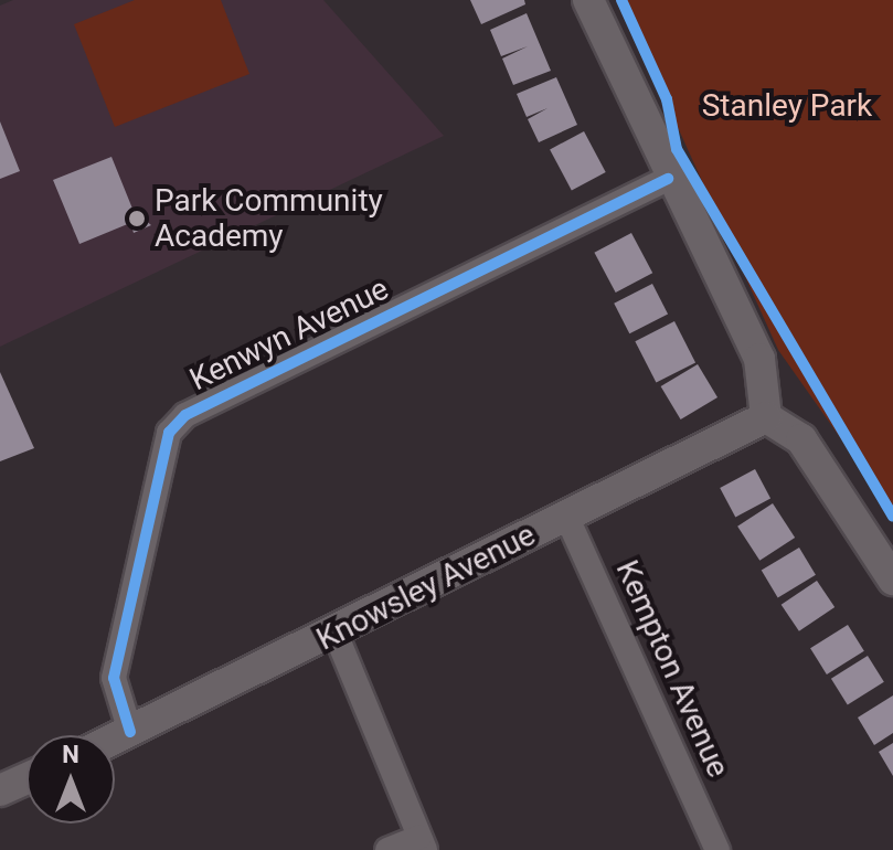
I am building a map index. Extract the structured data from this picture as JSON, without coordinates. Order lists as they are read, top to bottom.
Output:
{
  "streets": {
    "street": ["Kenwyn Avenue", "Knowsley Avenue", "Kempton Avenue"]
  },
  "crossings": [
    ["Kenwyn Avenue", "Knowsley Avenue"],
    ["Knowsley Avenue", "Kempton Avenue"]
  ],
  "parks": ["Stanley Park"],
  "places": ["Park Community Academy"],
  "north": "top"
}
